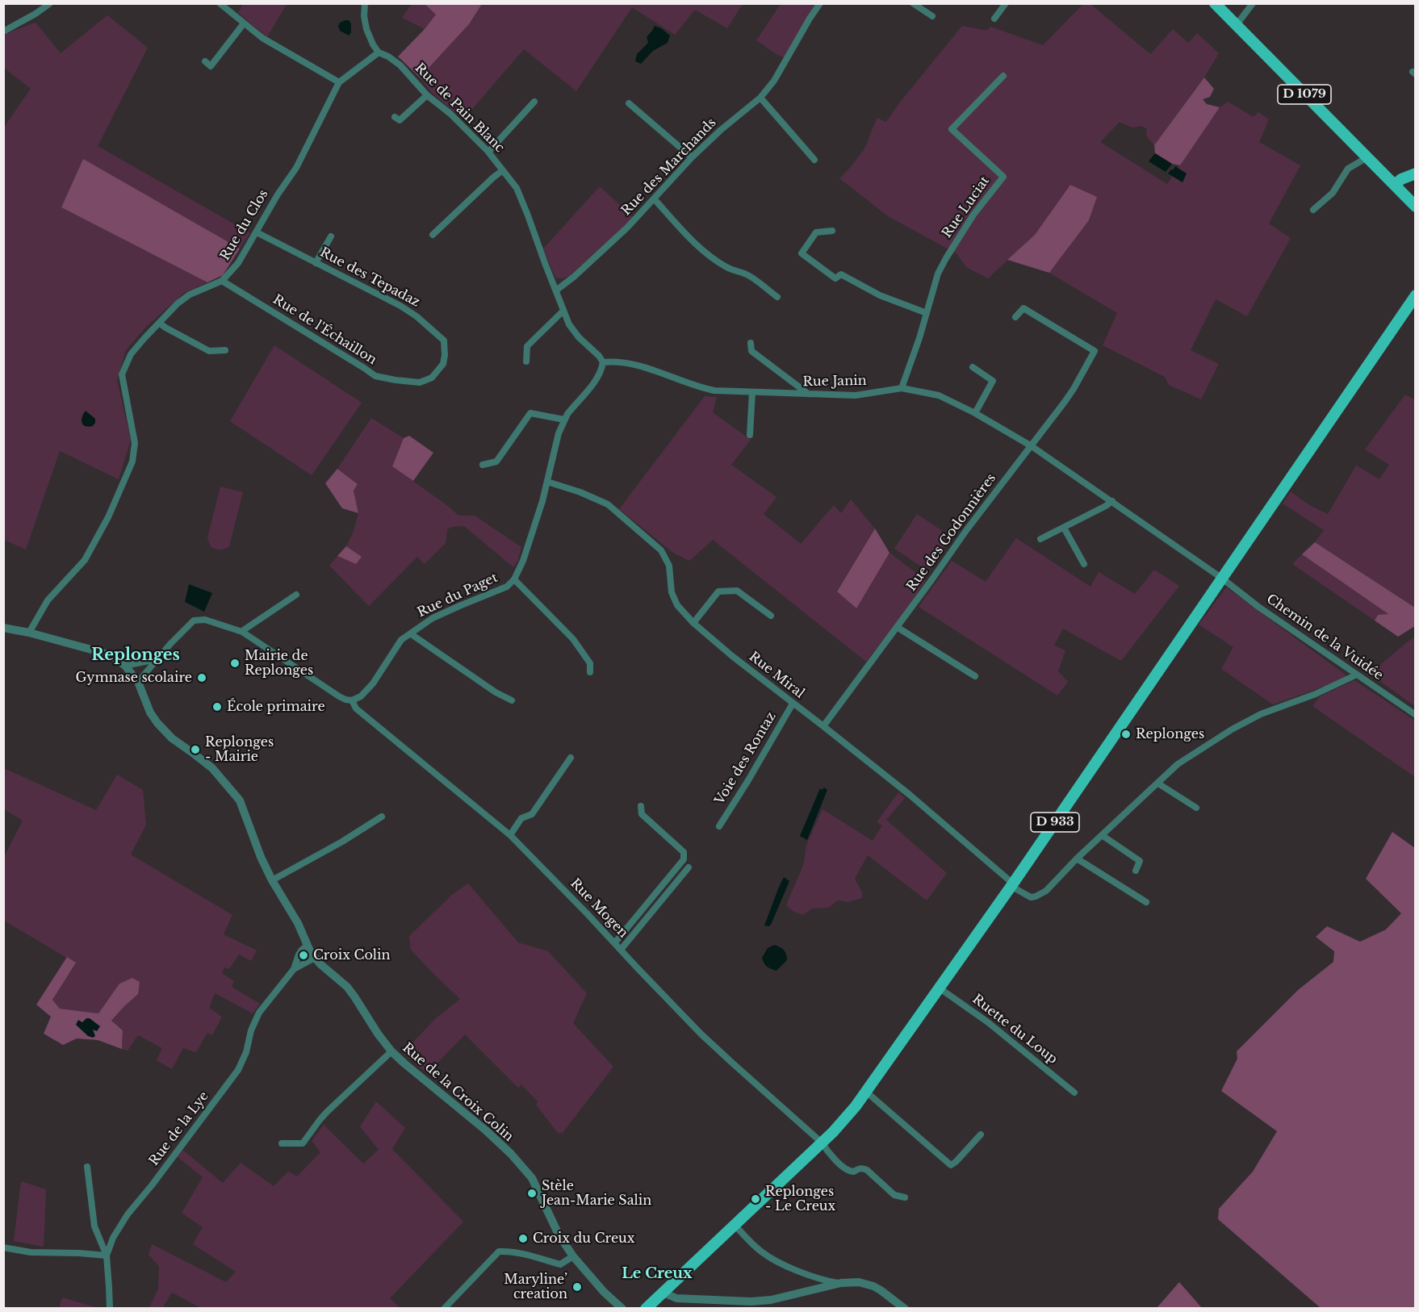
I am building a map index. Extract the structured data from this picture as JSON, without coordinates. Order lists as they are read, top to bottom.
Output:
{
  "streets": {
    "main road": ["D 1079", "D 933"],
    "street": [
      "Rue de Pain Blanc",
      "Rue des Marchands",
      "Rue Luciat",
      "Rue du Clos",
      "Rue des Tepadaz",
      "Rue de l'Échaillon",
      "Rue Janin",
      "Rue des Godonnières",
      "Rue du Paget",
      "Chemin de la Vuidée",
      "Rue Miral",
      "Voie des Rontaz",
      "Rue Mogen",
      "Ruette du Loup",
      "Rue de la Croix Colin",
      "Rue de la Lye"
    ]
  },
  "crossings": [
    ["Rue de Pain Blanc", "Rue des Marchands"],
    ["Rue Luciat", "Rue Janin"],
    ["Rue du Clos", "Rue des Tepadaz"],
    ["Rue du Clos", "Rue de l'Échaillon"],
    ["Rue des Tepadaz", "Rue de l'Échaillon"],
    ["Rue Janin", "Rue des Godonnières"],
    ["Rue Janin", "Rue du Paget"],
    ["Rue Janin", "Chemin de la Vuidée"],
    ["Rue Janin", "D 933"],
    ["Rue des Godonnières", "Rue Miral"],
    ["Rue du Paget", "Rue Miral"],
    ["Rue du Paget", "Rue Mogen"],
    ["Chemin de la Vuidée", "D 933"],
    ["Rue Miral", "Voie des Rontaz"],
    ["Rue Miral", "D 933"],
    ["D 933", "Rue Mogen"],
    ["D 933", "Ruette du Loup"],
    ["Rue de la Croix Colin", "Rue de la Lye"]
  ],
  "districts": ["Replonges", "Le Creux"],
  "places": [
    "Mairie de Replonges",
    "Gymnase scolaire",
    "École primaire",
    "Replonges",
    "Replonges - Mairie",
    "Croix Colin",
    "Stèle Jean-Marie Salin",
    "Replonges - Le Creux",
    "Croix du Creux",
    "Maryline’ creation"
  ]
}
